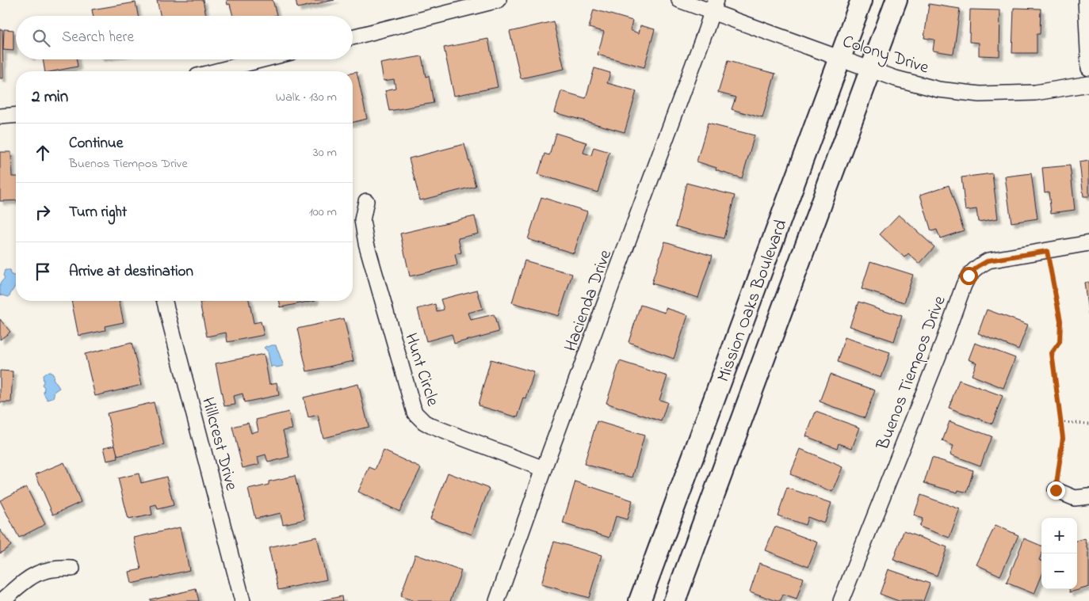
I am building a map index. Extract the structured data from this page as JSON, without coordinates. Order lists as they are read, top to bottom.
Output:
{
  "streets": {
    "main road": ["Mission Oaks Boulevard"],
    "street": [
      "Colony Drive",
      "Hacienda Drive",
      "Hunt Circle",
      "Buenos Tiempos Drive",
      "Hillcrest Drive"
    ]
  },
  "crossings": [
    ["Colony Drive", "Hacienda Drive"],
    ["Colony Drive", "Mission Oaks Boulevard"],
    ["Hacienda Drive", "Hunt Circle"]
  ],
  "page": {
    "search": "Search here",
    "heading": ["2 min", "Walk · 130 m"],
    "list": [
      ["Continue", "Buenos Tiempos Drive", "30 m"],
      ["Turn right", "100 m"],
      "Arrive at destination"
    ],
    "map_buttons": ["+", "−"]
  }
}
